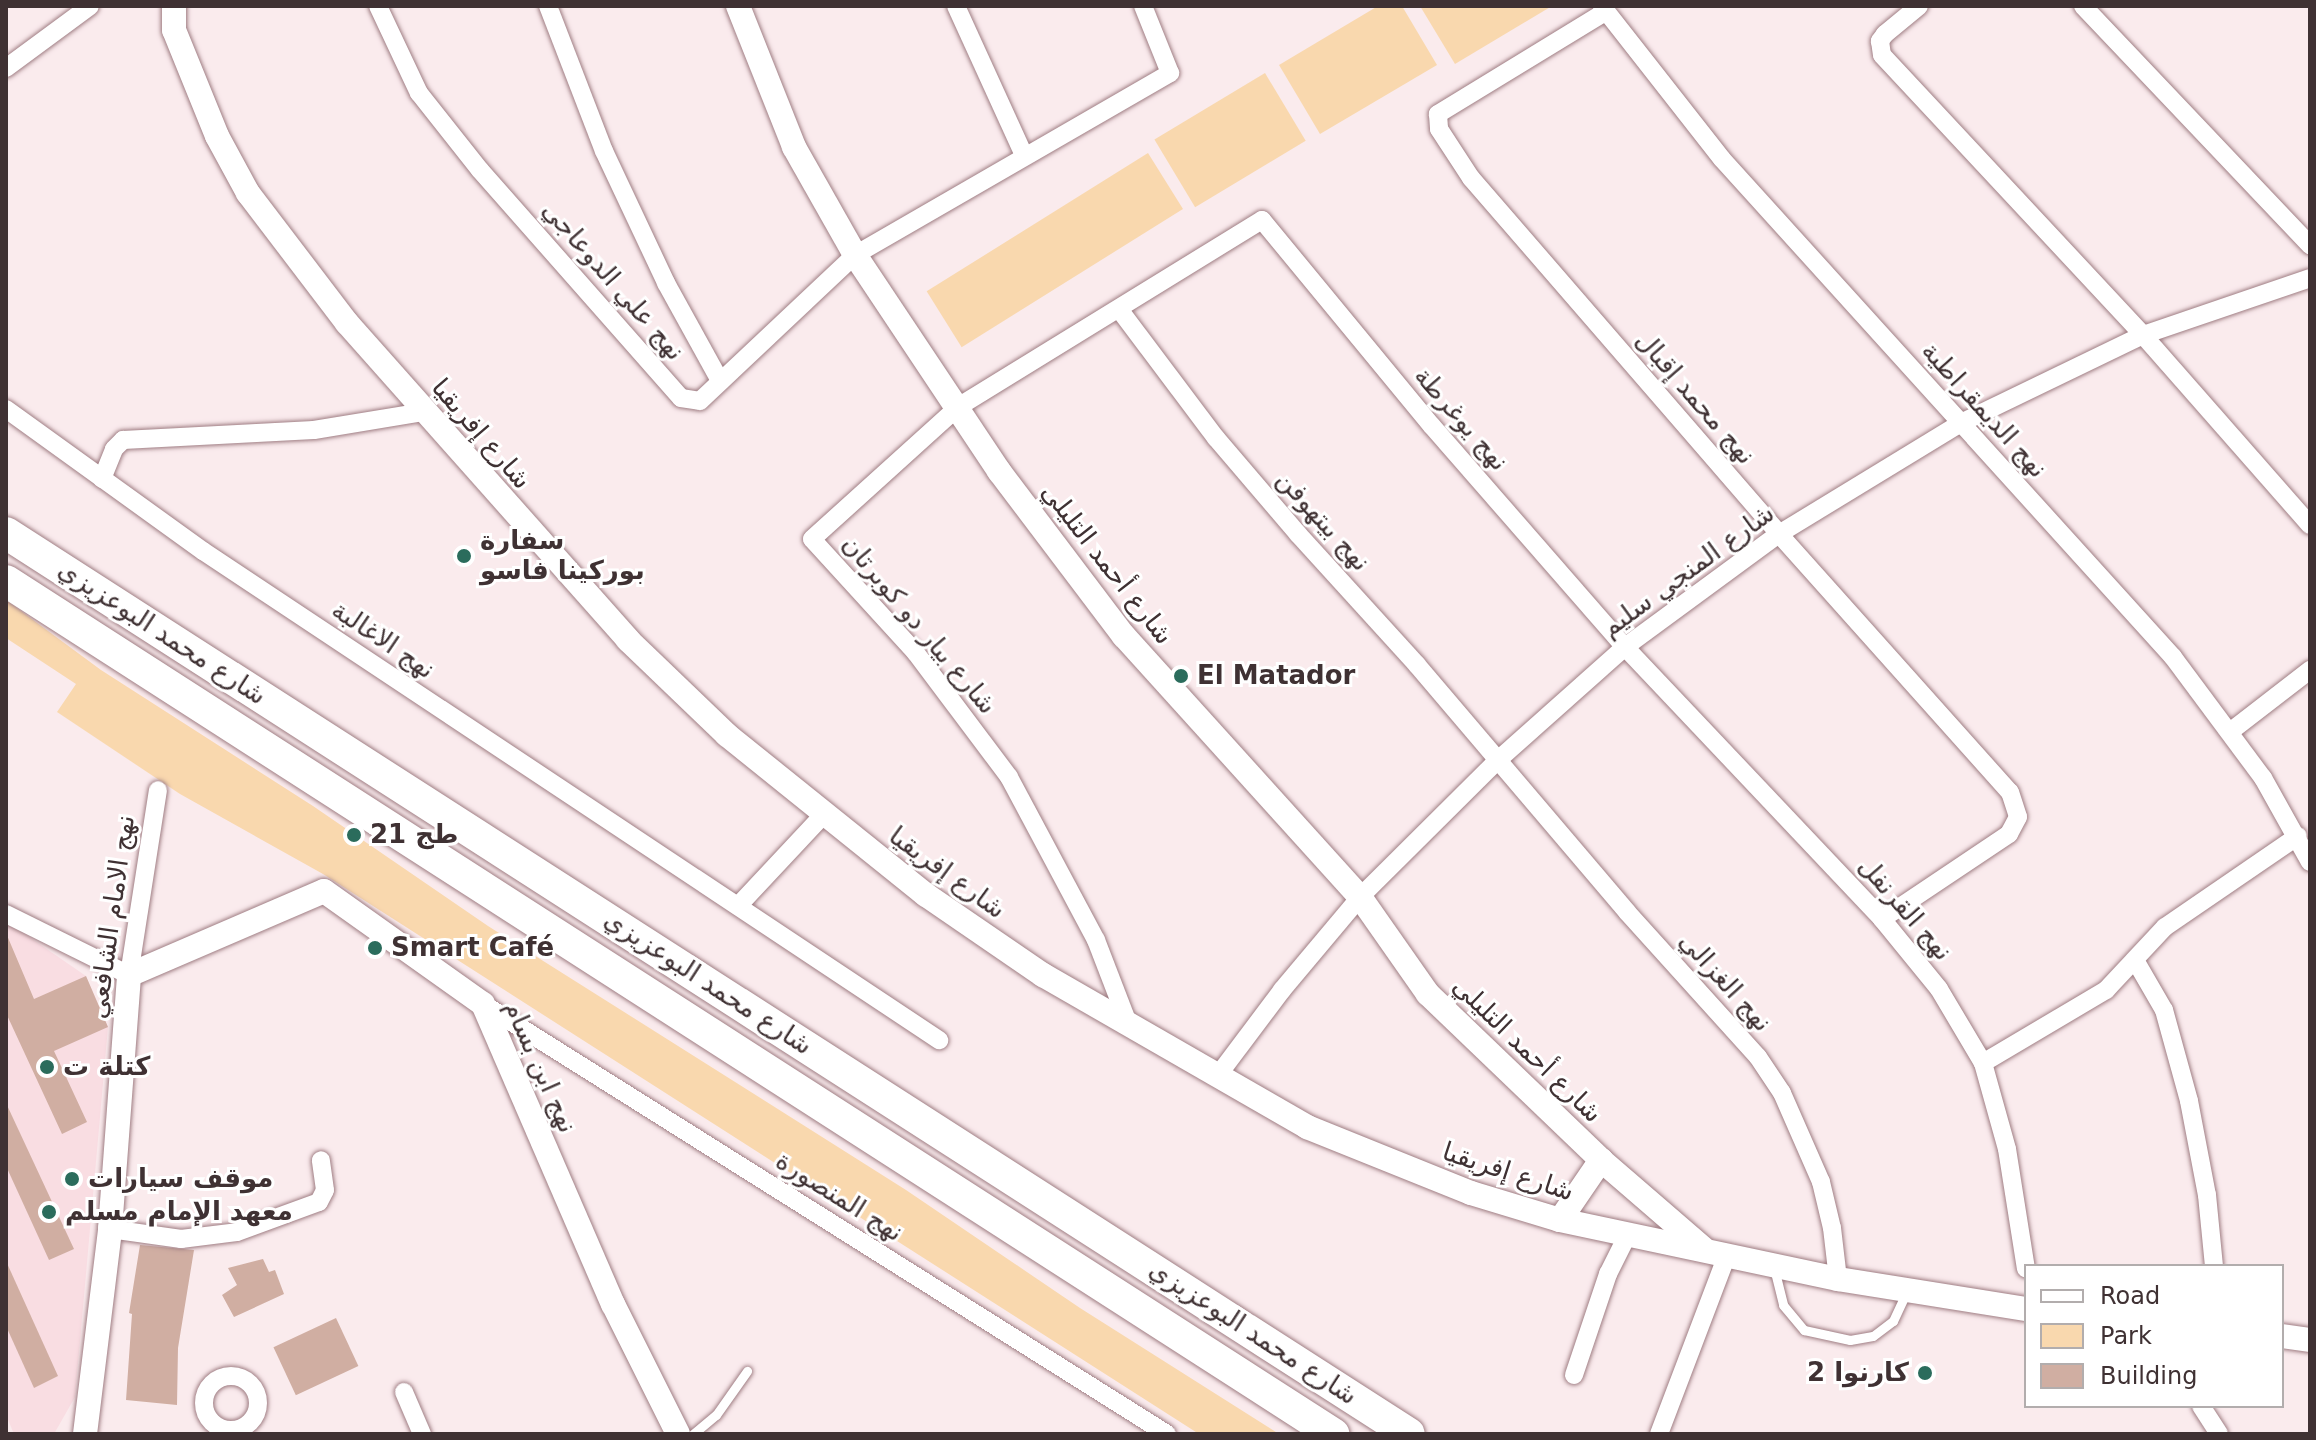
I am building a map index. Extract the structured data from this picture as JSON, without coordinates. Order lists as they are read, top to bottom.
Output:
{
  "streets": {
    "highway": ["شارع محمد البوعزيزي"],
    "street": [
      "نهج علي الدوعاجي",
      "نهج محمد إقبال",
      "نهج الديمقراطية",
      "نهج يوغرطة",
      "شارع إفريقيا",
      "نهج بيتهوفن",
      "شارع أحمد التليلي",
      "شارع المنجي سليم",
      "شارع بيار دو كوبرتان",
      "نهج الاغالبة",
      "نهج القرنفل",
      "نهج الامام الشافعي",
      "نهج الغزالي",
      "نهج ابن بسام",
      "نهج المنصورة"
    ]
  },
  "crossings": [
    ["نهج علي الدوعاجي", "شارع أحمد التليلي"],
    ["نهج محمد إقبال", "نهج الديمقراطية"],
    ["نهج محمد إقبال", "شارع المنجي سليم"],
    ["نهج محمد إقبال", "نهج القرنفل"],
    ["نهج الديمقراطية", "شارع المنجي سليم"],
    ["نهج يوغرطة", "شارع المنجي سليم"],
    ["نهج يوغرطة", "شارع بيار دو كوبرتان"],
    ["نهج يوغرطة", "نهج القرنفل"],
    ["شارع إفريقيا", "شارع أحمد التليلي"],
    ["شارع إفريقيا", "شارع المنجي سليم"],
    ["شارع إفريقيا", "شارع بيار دو كوبرتان"],
    ["شارع إفريقيا", "نهج الغزالي"],
    ["نهج بيتهوفن", "شارع المنجي سليم"],
    ["نهج بيتهوفن", "شارع بيار دو كوبرتان"],
    ["نهج بيتهوفن", "نهج الغزالي"],
    ["شارع أحمد التليلي", "شارع المنجي سليم"],
    ["شارع أحمد التليلي", "شارع بيار دو كوبرتان"],
    ["شارع المنجي سليم", "نهج القرنفل"],
    ["شارع المنجي سليم", "نهج الغزالي"],
    ["نهج الامام الشافعي", "نهج ابن بسام"],
    ["نهج ابن بسام", "نهج المنصورة"]
  ],
  "places": [
    "سفارة بوركينا فاسو",
    "El Matador",
    "طج 21",
    "Smart Café",
    "كتلة ت",
    "موقف سيارات",
    "معهد الإمام مسلم",
    "كارنوا 2"
  ],
  "legend": ["Road", "Park", "Building"]
}
